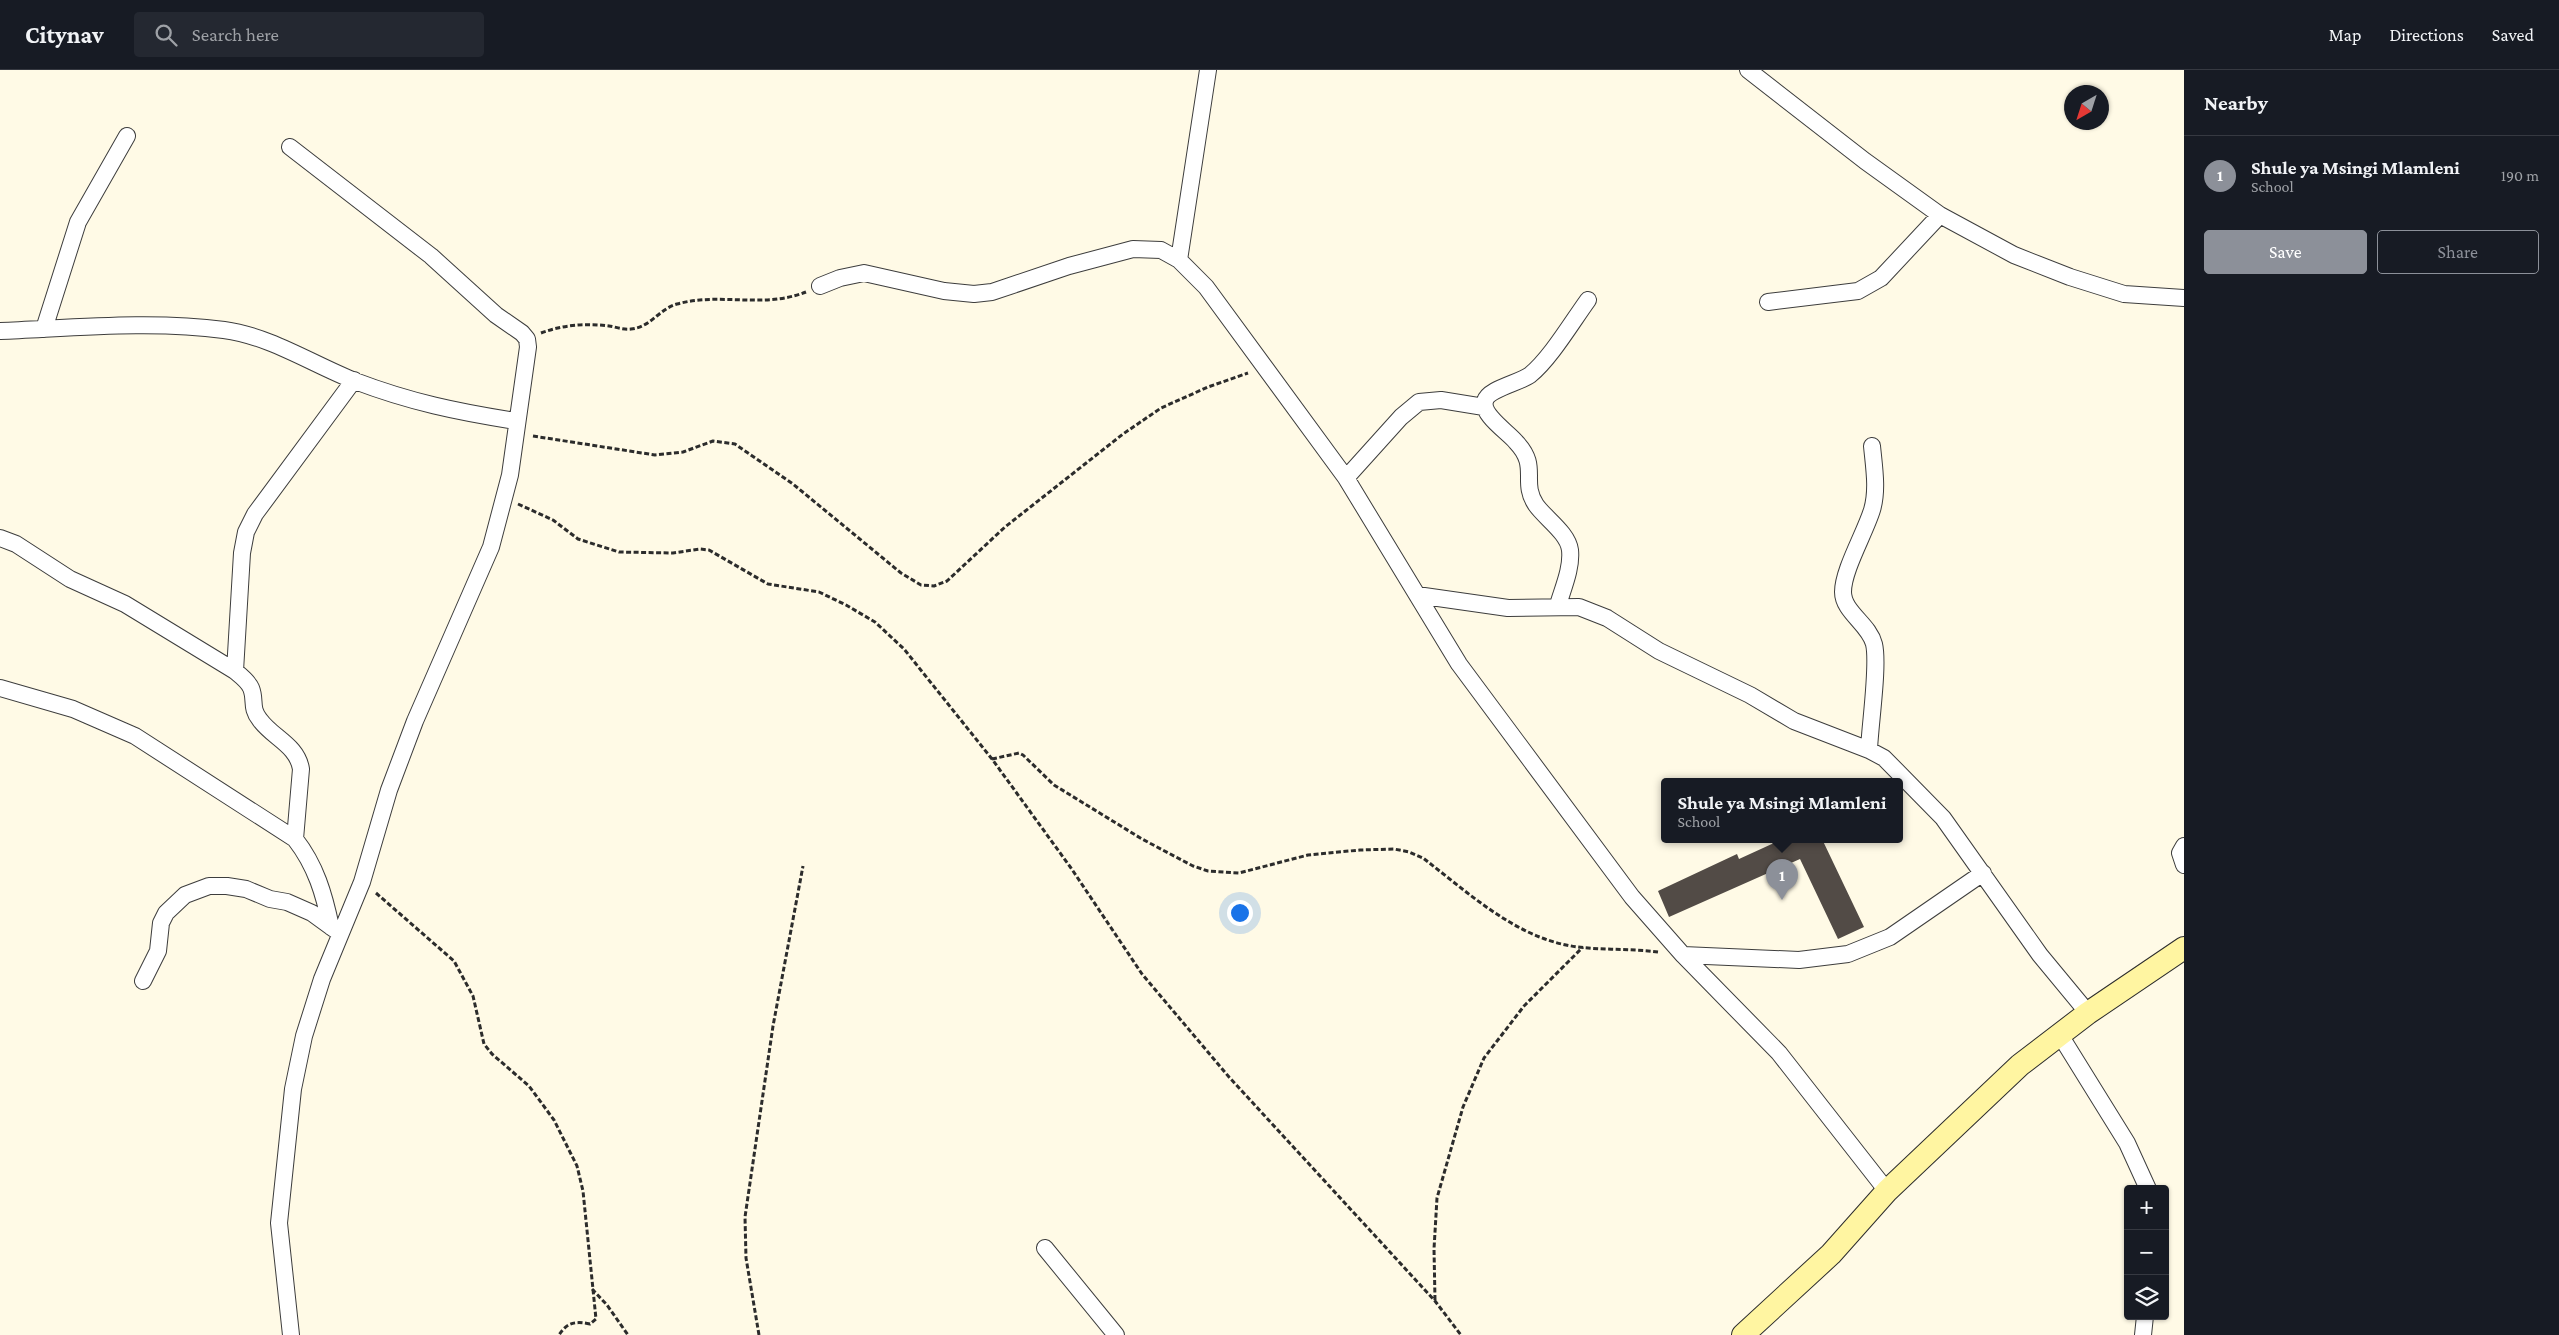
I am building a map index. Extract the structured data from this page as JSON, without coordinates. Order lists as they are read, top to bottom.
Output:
{
  "north": "bottom left",
  "page": {
    "header": "Citynav",
    "search": "Search here",
    "nav": ["Map", "Directions", "Saved"],
    "heading": "Nearby",
    "list": [
      {
        "mark": "1",
        "name": "Shule ya Msingi Mlamleni",
        "note": "School",
        "value": "190 m"
      }
    ],
    "buttons": ["Save", "Share"],
    "popup": ["Shule ya Msingi Mlamleni", "School"],
    "pins": "1",
    "map_buttons": ["+", "−"]
  }
}
